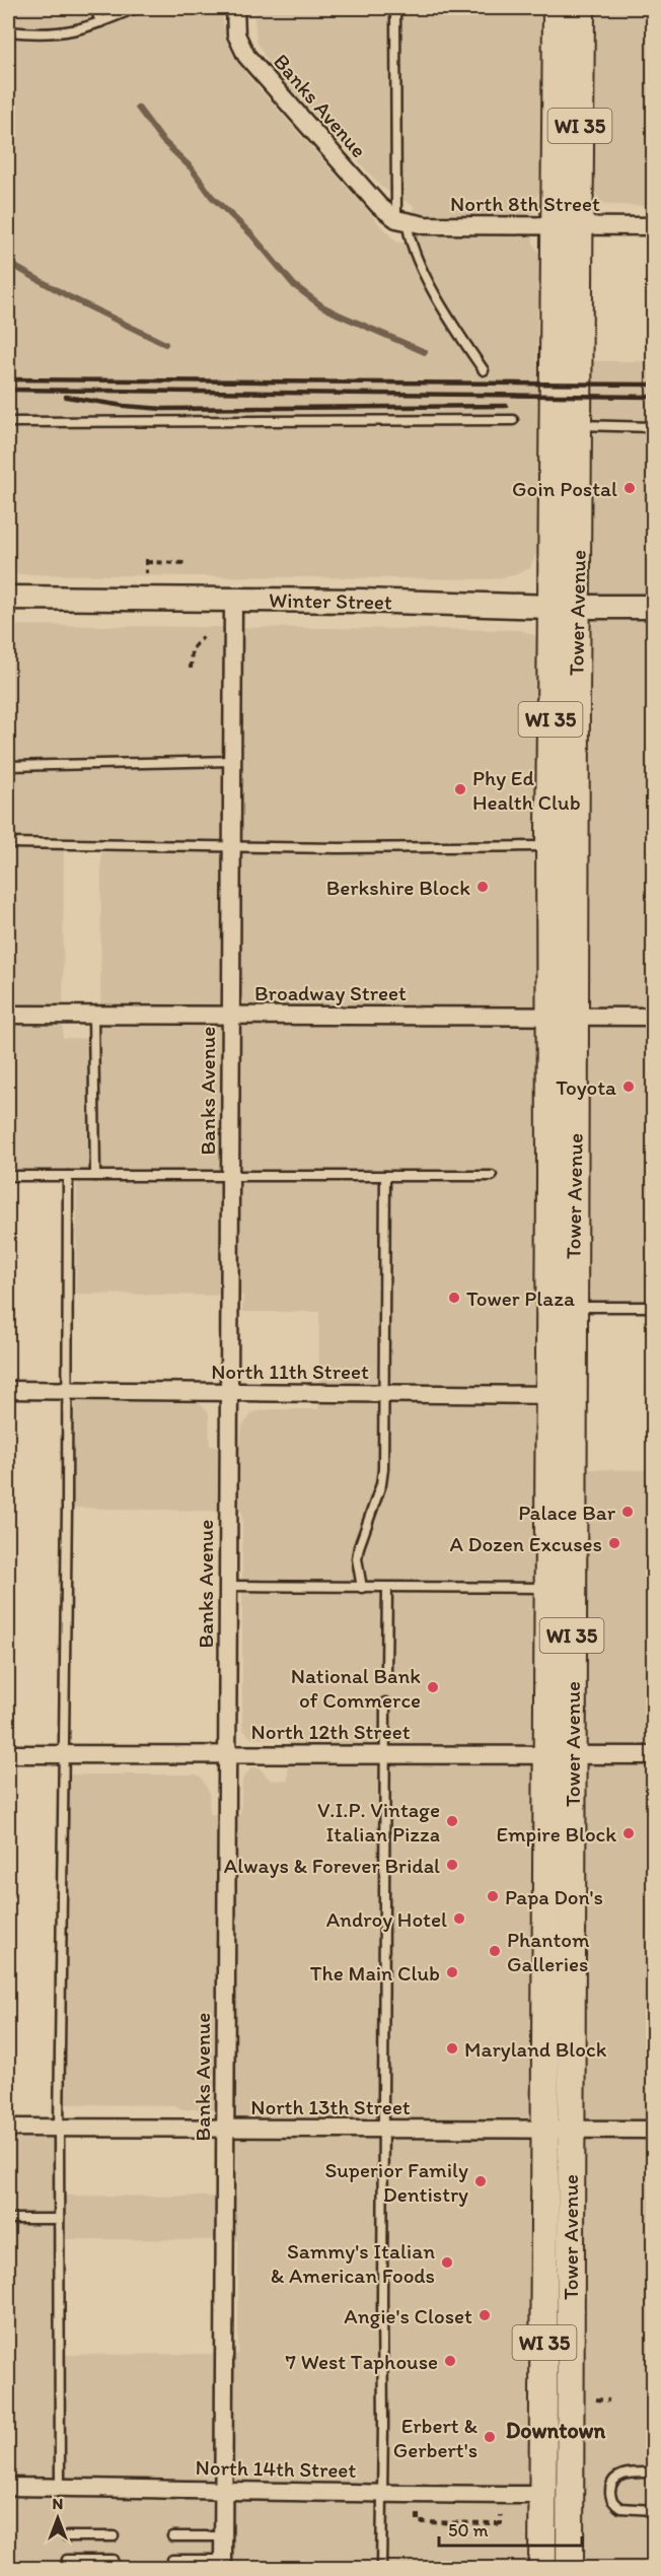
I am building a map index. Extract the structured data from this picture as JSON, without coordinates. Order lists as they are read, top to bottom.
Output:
{
  "streets": {
    "main road": ["WI 35", "Tower Avenue"],
    "street": [
      "Banks Avenue",
      "North 8th Street",
      "Winter Street",
      "Broadway Street",
      "North 11th Street",
      "North 12th Street",
      "North 13th Street",
      "North 14th Street"
    ]
  },
  "crossings": [
    ["Banks Avenue", "North 8th Street"],
    ["Banks Avenue", "Winter Street"],
    ["Banks Avenue", "Broadway Street"],
    ["Banks Avenue", "North 11th Street"],
    ["Banks Avenue", "North 12th Street"],
    ["Banks Avenue", "North 13th Street"],
    ["Banks Avenue", "North 14th Street"],
    ["North 8th Street", "Tower Avenue"],
    ["Winter Street", "Tower Avenue"],
    ["Tower Avenue", "Broadway Street"],
    ["Tower Avenue", "North 11th Street"],
    ["Tower Avenue", "North 12th Street"],
    ["Tower Avenue", "North 13th Street"],
    ["Tower Avenue", "North 14th Street"]
  ],
  "districts": ["Downtown"],
  "places": [
    "Goin Postal",
    "Phy Ed Health Club",
    "Berkshire Block",
    "Toyota",
    "Tower Plaza",
    "Palace Bar",
    "A Dozen Excuses",
    "National Bank of Commerce",
    "V.I.P. Vintage Italian Pizza",
    "Empire Block",
    "Always & Forever Bridal",
    "Papa Don's",
    "Androy Hotel",
    "Phantom Galleries",
    "The Main Club",
    "Maryland Block",
    "Superior Family Dentistry",
    "Sammy's Italian & American Foods",
    "Angie's Closet",
    "7 West Taphouse",
    "Erbert & Gerbert's"
  ],
  "scale_bar": "50 m",
  "north": "top"
}
